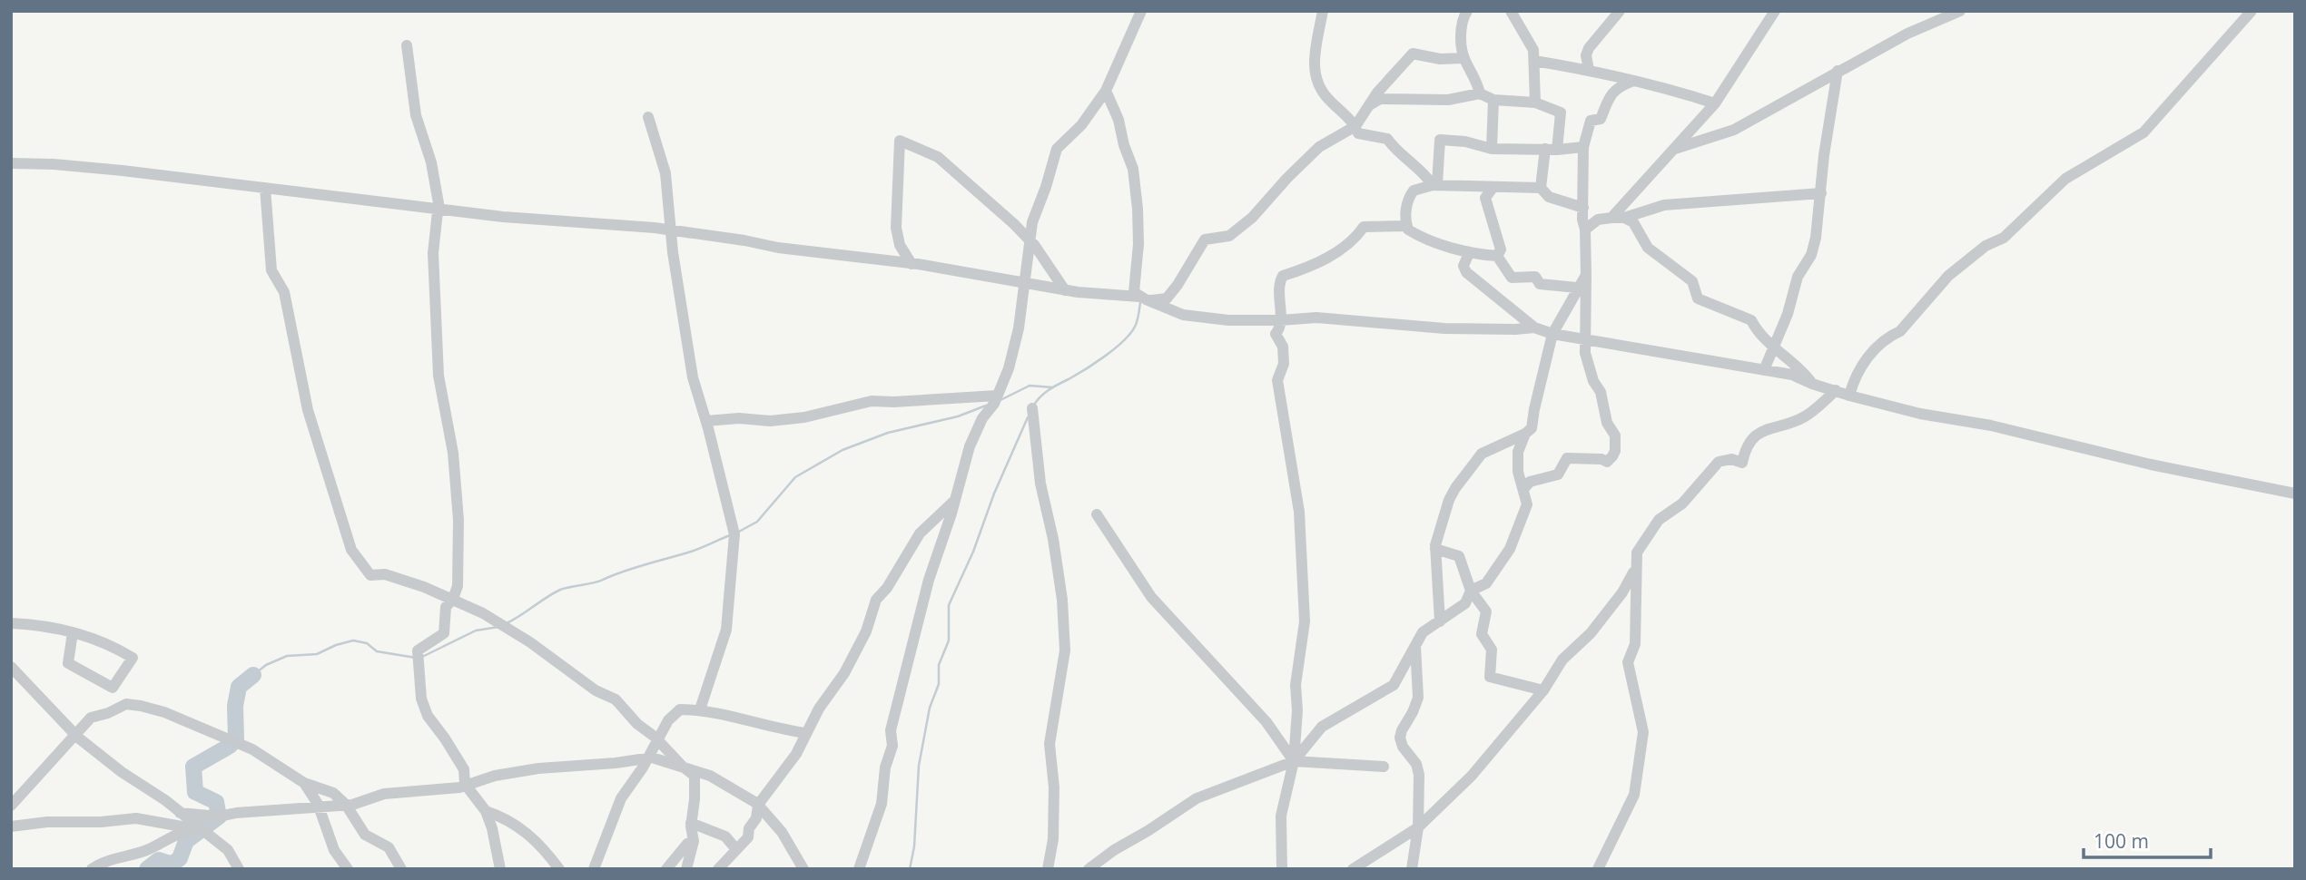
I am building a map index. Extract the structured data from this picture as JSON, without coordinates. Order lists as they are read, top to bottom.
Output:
{
  "scale_bar": "100 m"
}
